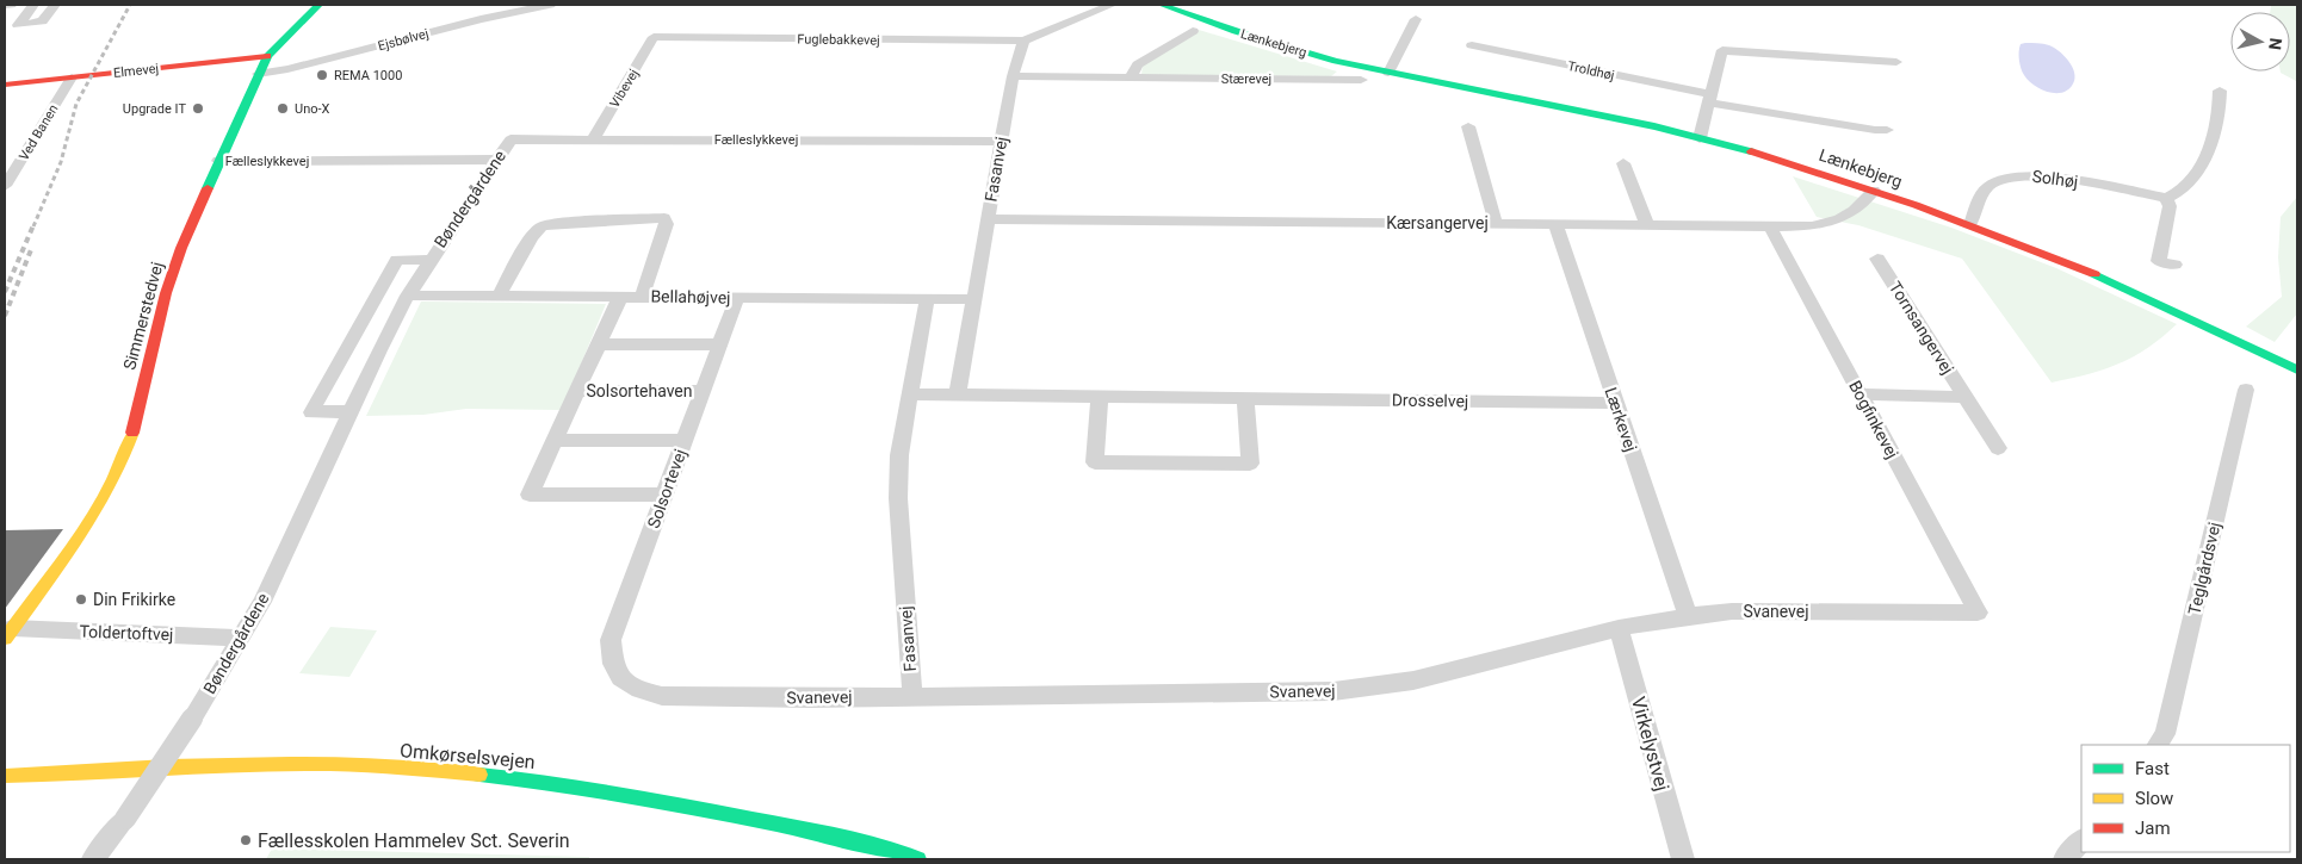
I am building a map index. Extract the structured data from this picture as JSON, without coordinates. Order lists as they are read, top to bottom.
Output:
{
  "streets": {
    "street": [
      "Ejsbølvej",
      "Fuglebakkevej",
      "Lænkebjerg",
      "Elmevej",
      "Troldhøj",
      "Stærevej",
      "Vibevej",
      "Ved Banen",
      "Fælleslykkevej",
      "Fasanvej",
      "Solhøj",
      "Bøndergårdene",
      "Kærsangervej",
      "Bellahøjvej",
      "Simmerstedvej",
      "Tornsangervej",
      "Solsortehaven",
      "Drosselvej",
      "Lærkevej",
      "Bogfinkevej",
      "Solsortevej",
      "Teglgårdsvej",
      "Svanevej",
      "Toldertoftvej",
      "Virkelystvej",
      "Omkørselsvejen"
    ]
  },
  "crossings": [
    ["Ejsbølvej", "Simmerstedvej"],
    ["Fuglebakkevej", "Vibevej"],
    ["Fuglebakkevej", "Fasanvej"],
    ["Lænkebjerg", "Solhøj"],
    ["Lænkebjerg", "Kærsangervej"],
    ["Elmevej", "Ved Banen"],
    ["Elmevej", "Simmerstedvej"],
    ["Stærevej", "Fasanvej"],
    ["Vibevej", "Fælleslykkevej"],
    ["Fælleslykkevej", "Fasanvej"],
    ["Fælleslykkevej", "Bøndergårdene"],
    ["Fælleslykkevej", "Simmerstedvej"],
    ["Fasanvej", "Kærsangervej"],
    ["Fasanvej", "Bellahøjvej"],
    ["Fasanvej", "Drosselvej"],
    ["Fasanvej", "Svanevej"],
    ["Bøndergårdene", "Bellahøjvej"],
    ["Bøndergårdene", "Toldertoftvej"],
    ["Kærsangervej", "Lærkevej"],
    ["Kærsangervej", "Bogfinkevej"],
    ["Bellahøjvej", "Solsortehaven"],
    ["Bellahøjvej", "Solsortevej"],
    ["Simmerstedvej", "Toldertoftvej"],
    ["Tornsangervej", "Bogfinkevej"],
    ["Solsortehaven", "Solsortevej"],
    ["Drosselvej", "Lærkevej"],
    ["Lærkevej", "Svanevej"],
    ["Bogfinkevej", "Svanevej"],
    ["Solsortevej", "Svanevej"],
    ["Svanevej", "Virkelystvej"]
  ],
  "places": [
    "REMA 1000",
    "Upgrade IT",
    "Uno-X",
    "Din Frikirke",
    "Fællesskolen Hammelev Sct. Severin"
  ],
  "legend": ["Fast", "Slow", "Jam"],
  "north": "right"
}
